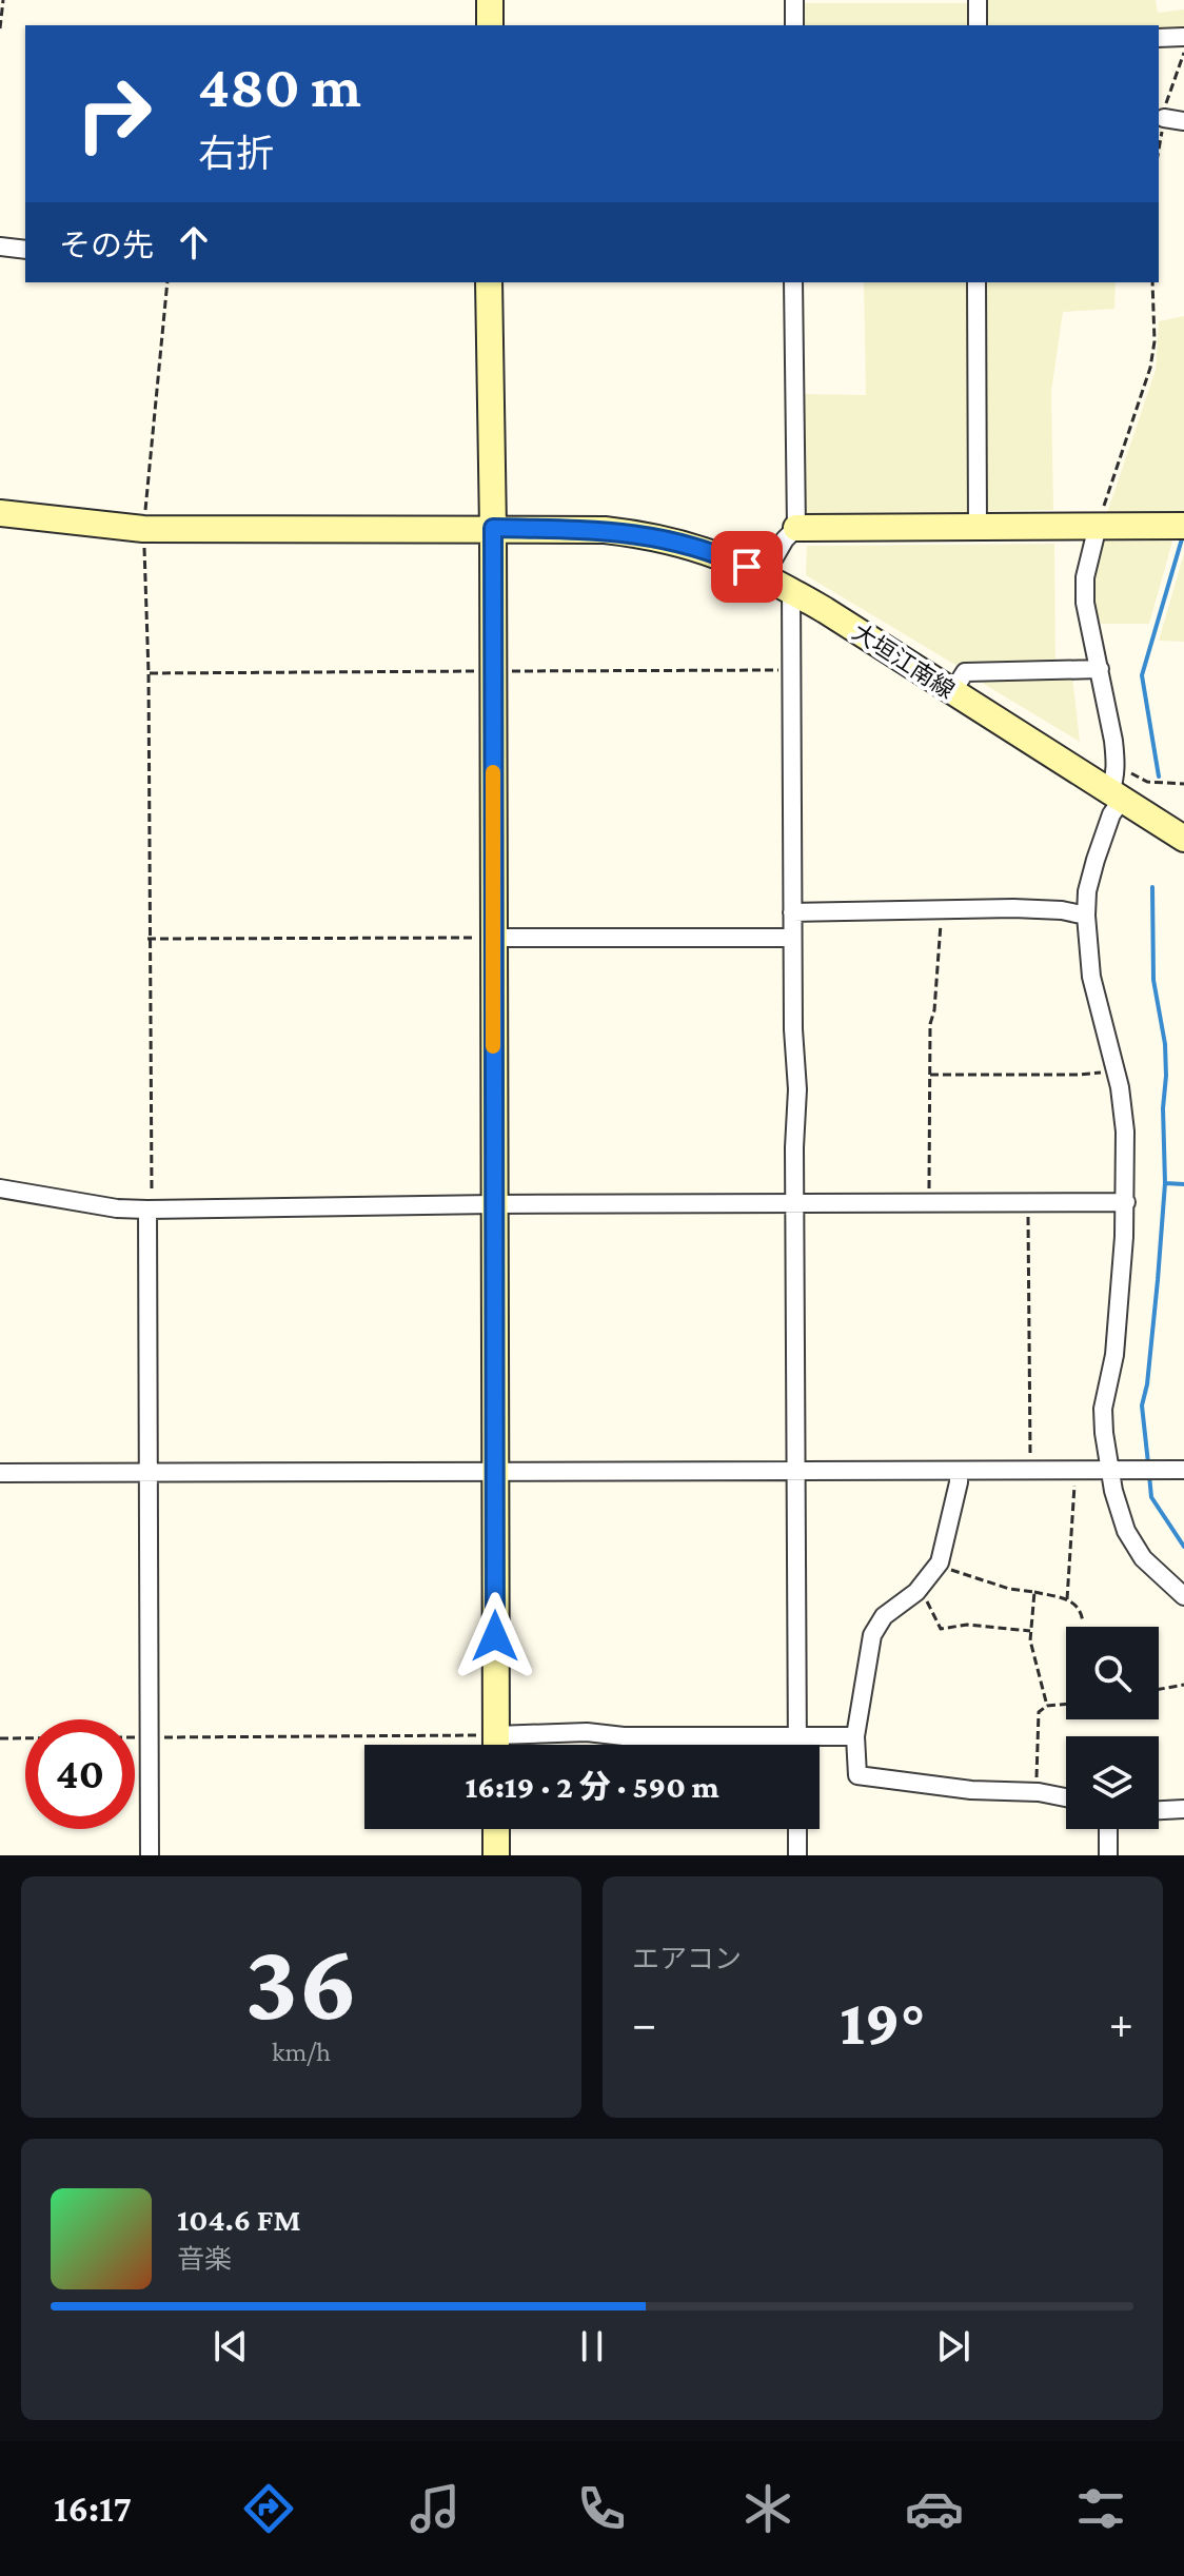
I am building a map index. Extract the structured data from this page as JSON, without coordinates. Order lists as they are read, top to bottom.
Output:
{
  "streets": {
    "street": ["大垣江南線"]
  },
  "page": {
    "turn": ["480 m", "右折"],
    "then": "その先",
    "limit": "40",
    "trip": "16:19 · 2 分 · 590 m",
    "tile": [
      ["36", "km/h"],
      "エアコン"
    ],
    "heat": ["−", "19°", "+"],
    "song": ["104.6 FM", "音楽"],
    "tabs": "16:17"
  }
}
